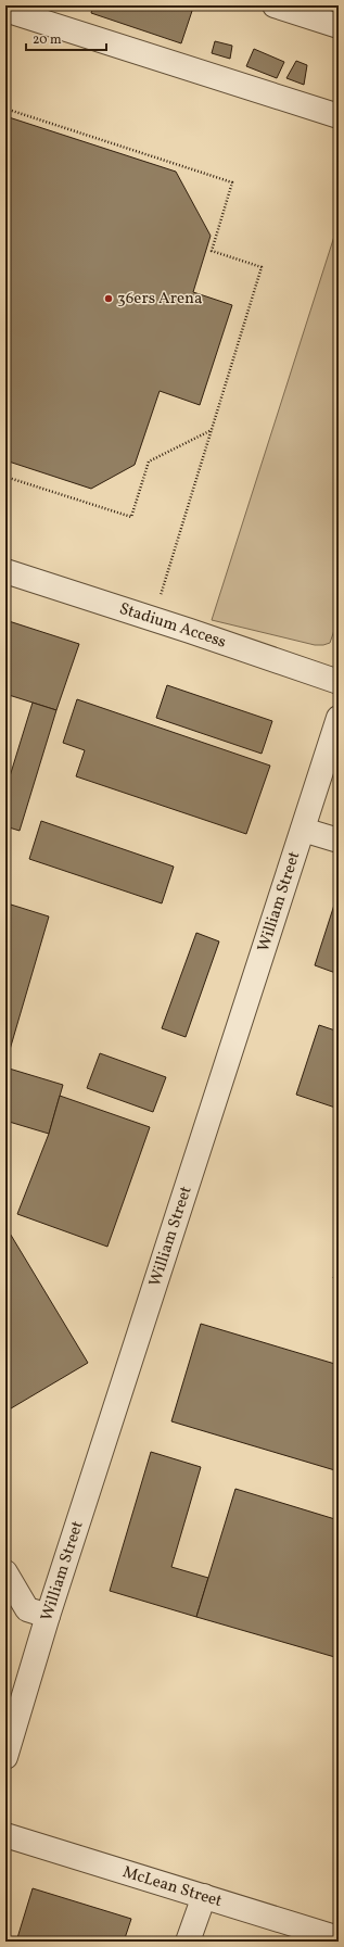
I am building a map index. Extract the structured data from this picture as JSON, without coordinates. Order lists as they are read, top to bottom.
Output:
{
  "streets": {
    "street": ["Stadium Access", "William Street", "McLean Street"]
  },
  "places": ["36ers Arena"],
  "scale_bar": "20 m"
}
